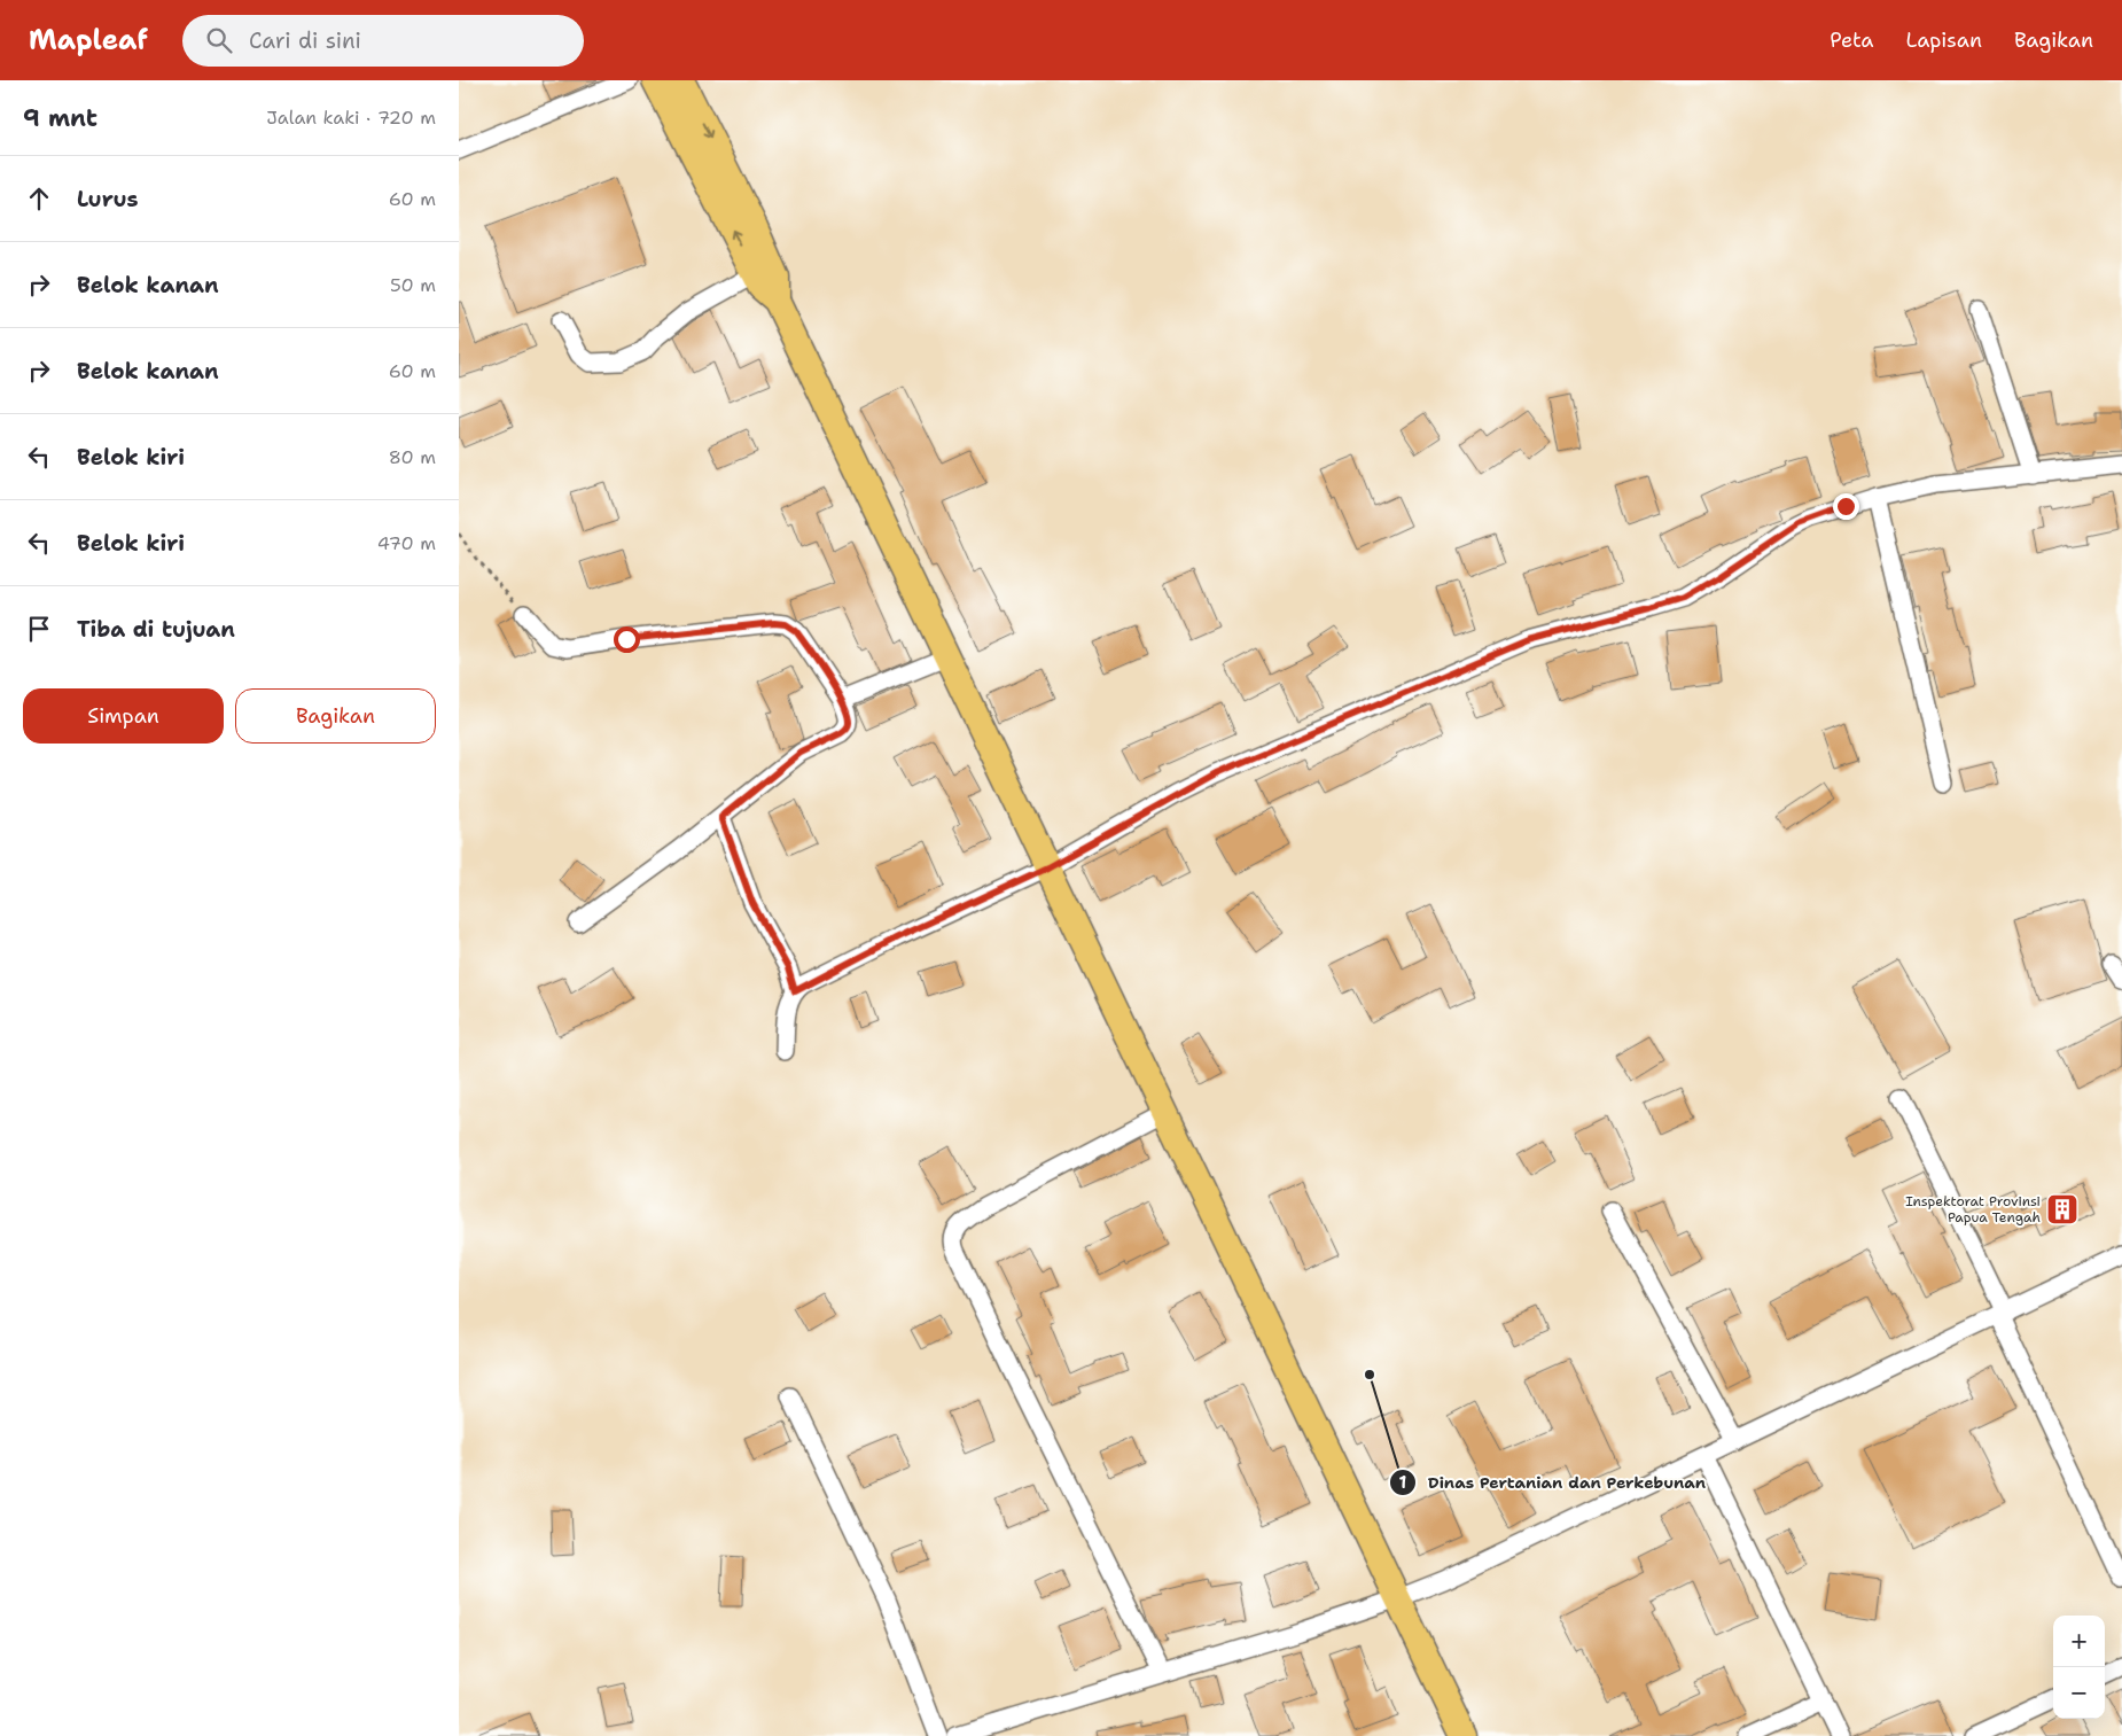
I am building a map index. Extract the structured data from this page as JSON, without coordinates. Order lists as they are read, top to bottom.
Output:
{
  "places": {
    "building": ["Inspektorat Provinsi Papua Tengah"],
    "other": ["Dinas Pertanian dan Perkebunan"]
  },
  "page": {
    "header": "Mapleaf",
    "search": "Cari di sini",
    "nav": ["Peta", "Lapisan", "Bagikan"],
    "heading": ["9 mnt", "Jalan kaki · 720 m"],
    "list": [
      ["Lurus", "60 m"],
      ["Belok kanan", "50 m"],
      ["Belok kanan", "60 m"],
      ["Belok kiri", "80 m"],
      ["Belok kiri", "470 m"],
      "Tiba di tujuan"
    ],
    "buttons": ["Simpan", "Bagikan"],
    "map_buttons": ["+", "−"]
  }
}
